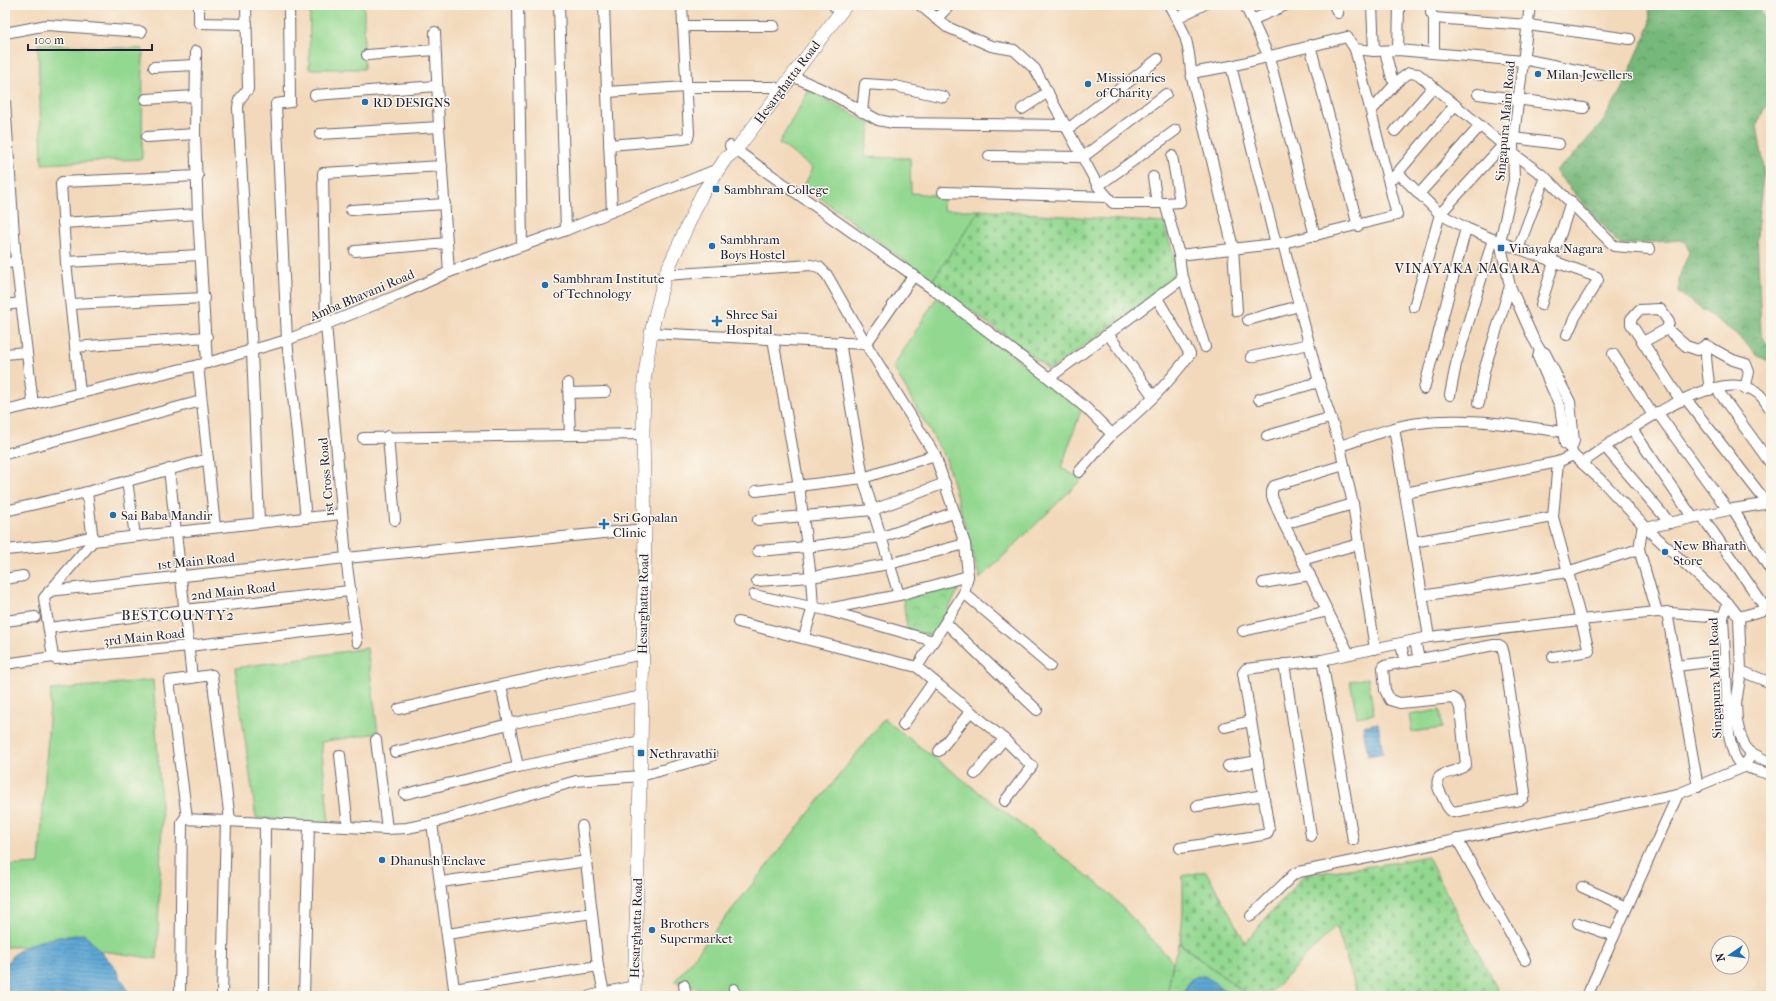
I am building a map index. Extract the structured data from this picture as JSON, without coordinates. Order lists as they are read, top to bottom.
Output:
{
  "streets": {
    "main road": ["Hesarghatta Road"],
    "street": [
      "Singapura Main Road",
      "Amba Bhavani Road",
      "1st Cross Road",
      "1st Main Road",
      "2nd Main Road",
      "3rd Main Road"
    ]
  },
  "crossings": [
    ["Hesarghatta Road", "Amba Bhavani Road"],
    ["Hesarghatta Road", "1st Main Road"],
    ["Amba Bhavani Road", "1st Cross Road"],
    ["1st Cross Road", "1st Main Road"],
    ["1st Cross Road", "2nd Main Road"],
    ["1st Cross Road", "3rd Main Road"]
  ],
  "districts": ["VINAYAKA NAGARA", "BESTCOUNTY2"],
  "places": {
    "other": [
      "Milan Jewellers",
      "Missionaries of Charity",
      "RD DESIGNS",
      "Sambhram Boys Hostel",
      "Sambhram Institute of Technology",
      "Sai Baba Mandir",
      "New Bharath Store",
      "Dhanush Enclave",
      "Brothers Supermarket"
    ],
    "transit": ["Sambhram College", "Vinayaka Nagara", "Nethravathi"],
    "health": ["Shree Sai Hospital", "Sri Gopalan Clinic"]
  },
  "scale_bar": "100 m",
  "north": "left"
}
